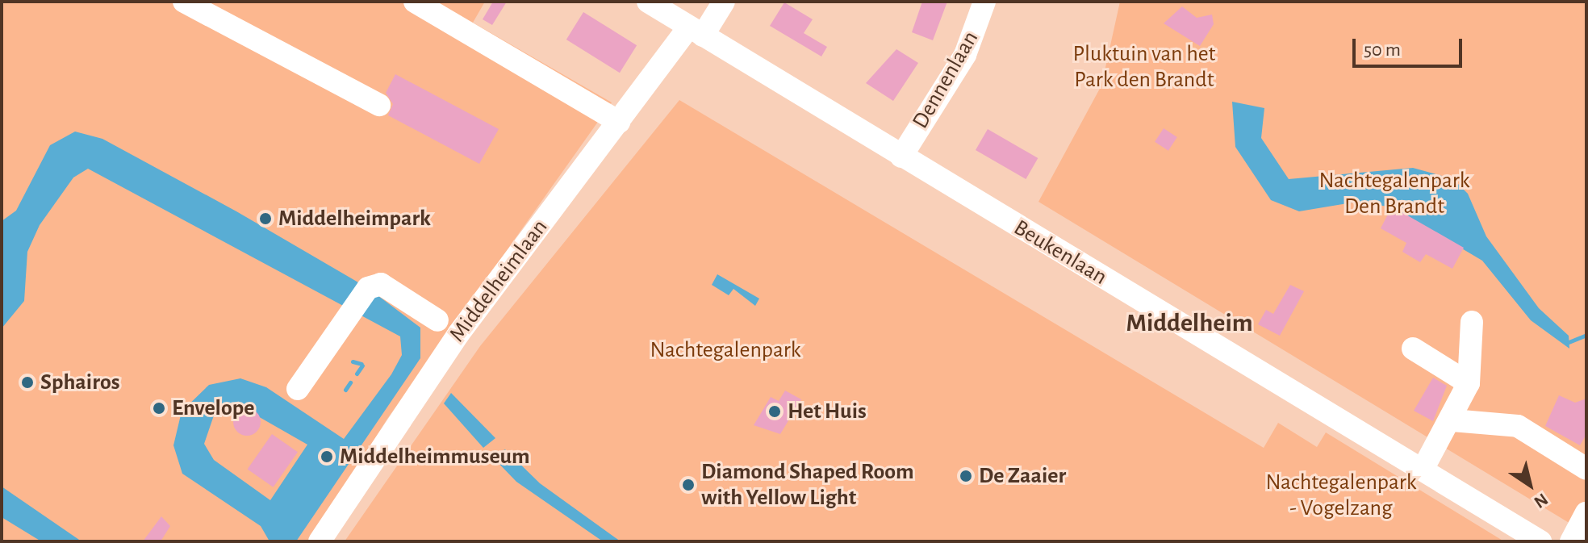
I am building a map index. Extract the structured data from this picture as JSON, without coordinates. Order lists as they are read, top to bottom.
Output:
{
  "streets": {
    "street": ["Dennenlaan", "Beukenlaan", "Middelheimlaan"]
  },
  "crossings": [
    ["Dennenlaan", "Beukenlaan"],
    ["Beukenlaan", "Middelheimlaan"]
  ],
  "districts": ["Middelheim"],
  "parks": [
    "Pluktuin van het Park den Brandt",
    "Nachtegalenpark Den Brandt",
    "Nachtegalenpark",
    "Nachtegalenpark - Vogelzang"
  ],
  "places": [
    "Middelheimpark",
    "Sphairos",
    "Envelope",
    "Het Huis",
    "Middelheimmuseum",
    "De Zaaier",
    "Diamond Shaped Room with Yellow Light"
  ],
  "scale_bar": "50 m",
  "north": "bottom right"
}
